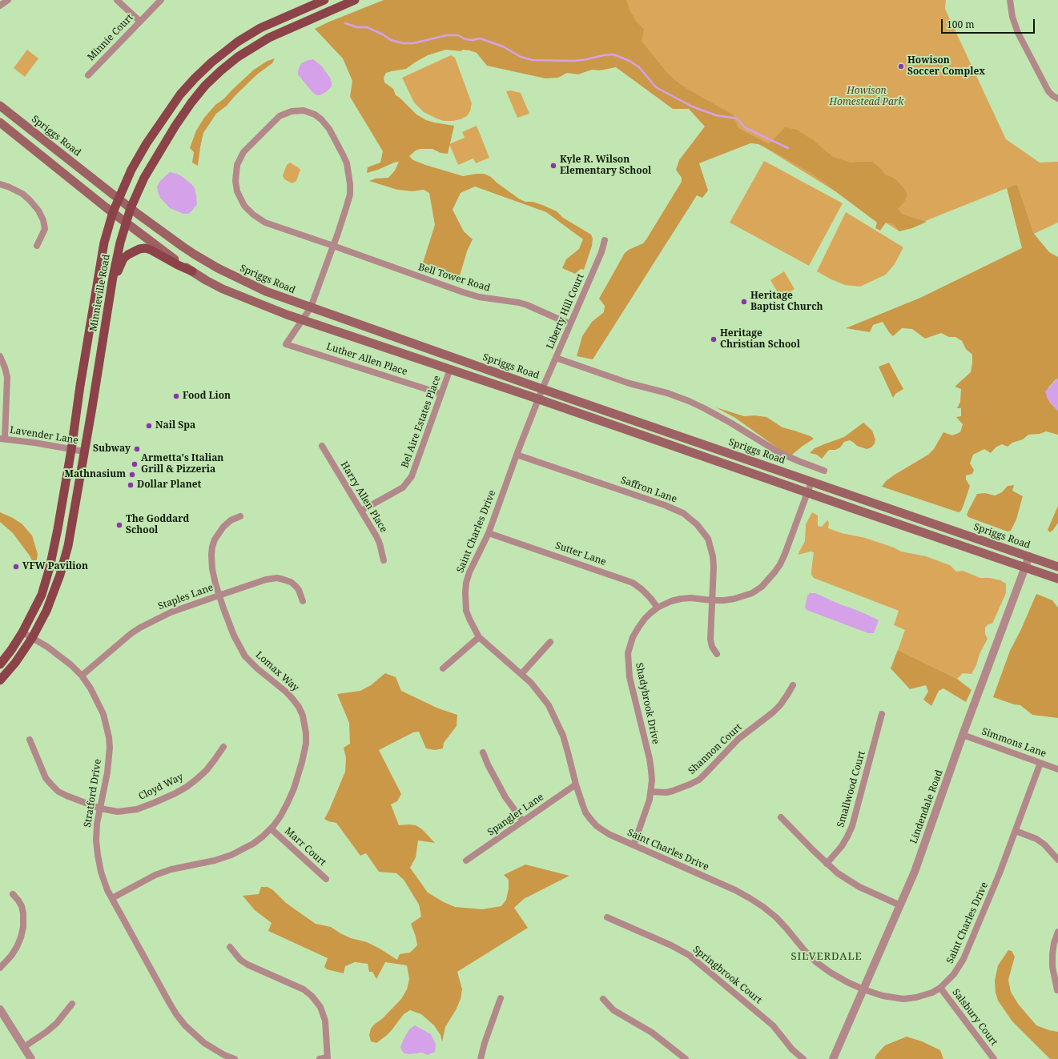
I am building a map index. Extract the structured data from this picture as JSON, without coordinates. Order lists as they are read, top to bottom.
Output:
{
  "streets": {
    "main road": ["Spriggs Road", "Minnieville Road"],
    "street": [
      "Minnie Court",
      "Bell Tower Road",
      "Liberty Hill Court",
      "Luther Allen Place",
      "Bel Aire Estates Place",
      "Lavender Lane",
      "Saffron Lane",
      "Harry Allen Place",
      "Saint Charles Drive",
      "Sutter Lane",
      "Staples Lane",
      "Lomax Way",
      "Shadybrook Drive",
      "Simmons Lane",
      "Shannon Court",
      "Cloyd Way",
      "Smallwood Court",
      "Stratford Drive",
      "Lindendale Road",
      "Spangler Lane",
      "Marr Court",
      "Springbrook Court",
      "Salsbury Court"
    ]
  },
  "crossings": [
    ["Spriggs Road", "Minnieville Road"],
    ["Spriggs Road", "Liberty Hill Court"],
    ["Spriggs Road", "Saint Charles Drive"],
    ["Spriggs Road", "Shadybrook Drive"],
    ["Spriggs Road", "Lindendale Road"],
    ["Bell Tower Road", "Liberty Hill Court"],
    ["Minnieville Road", "Lavender Lane"],
    ["Minnieville Road", "Stratford Drive"],
    ["Liberty Hill Court", "Saint Charles Drive"],
    ["Luther Allen Place", "Bel Aire Estates Place"],
    ["Bel Aire Estates Place", "Harry Allen Place"],
    ["Saffron Lane", "Saint Charles Drive"],
    ["Saffron Lane", "Shadybrook Drive"],
    ["Saint Charles Drive", "Sutter Lane"],
    ["Saint Charles Drive", "Shadybrook Drive"],
    ["Saint Charles Drive", "Simmons Lane"],
    ["Saint Charles Drive", "Lindendale Road"],
    ["Saint Charles Drive", "Spangler Lane"],
    ["Saint Charles Drive", "Salsbury Court"],
    ["Sutter Lane", "Shadybrook Drive"],
    ["Staples Lane", "Lomax Way"],
    ["Staples Lane", "Stratford Drive"],
    ["Lomax Way", "Stratford Drive"],
    ["Lomax Way", "Marr Court"],
    ["Shadybrook Drive", "Shannon Court"],
    ["Simmons Lane", "Lindendale Road"],
    ["Cloyd Way", "Stratford Drive"]
  ],
  "districts": ["SILVERDALE"],
  "parks": ["Howison Homestead Park"],
  "places": [
    "Howison Soccer Complex",
    "Kyle R. Wilson Elementary School",
    "Heritage Baptist Church",
    "Heritage Christian School",
    "Food Lion",
    "Nail Spa",
    "Subway",
    "Armetta's Italian Grill & Pizzeria",
    "Mathnasium",
    "Dollar Planet",
    "The Goddard School",
    "VFW Pavilion"
  ],
  "scale_bar": "100 m"
}
